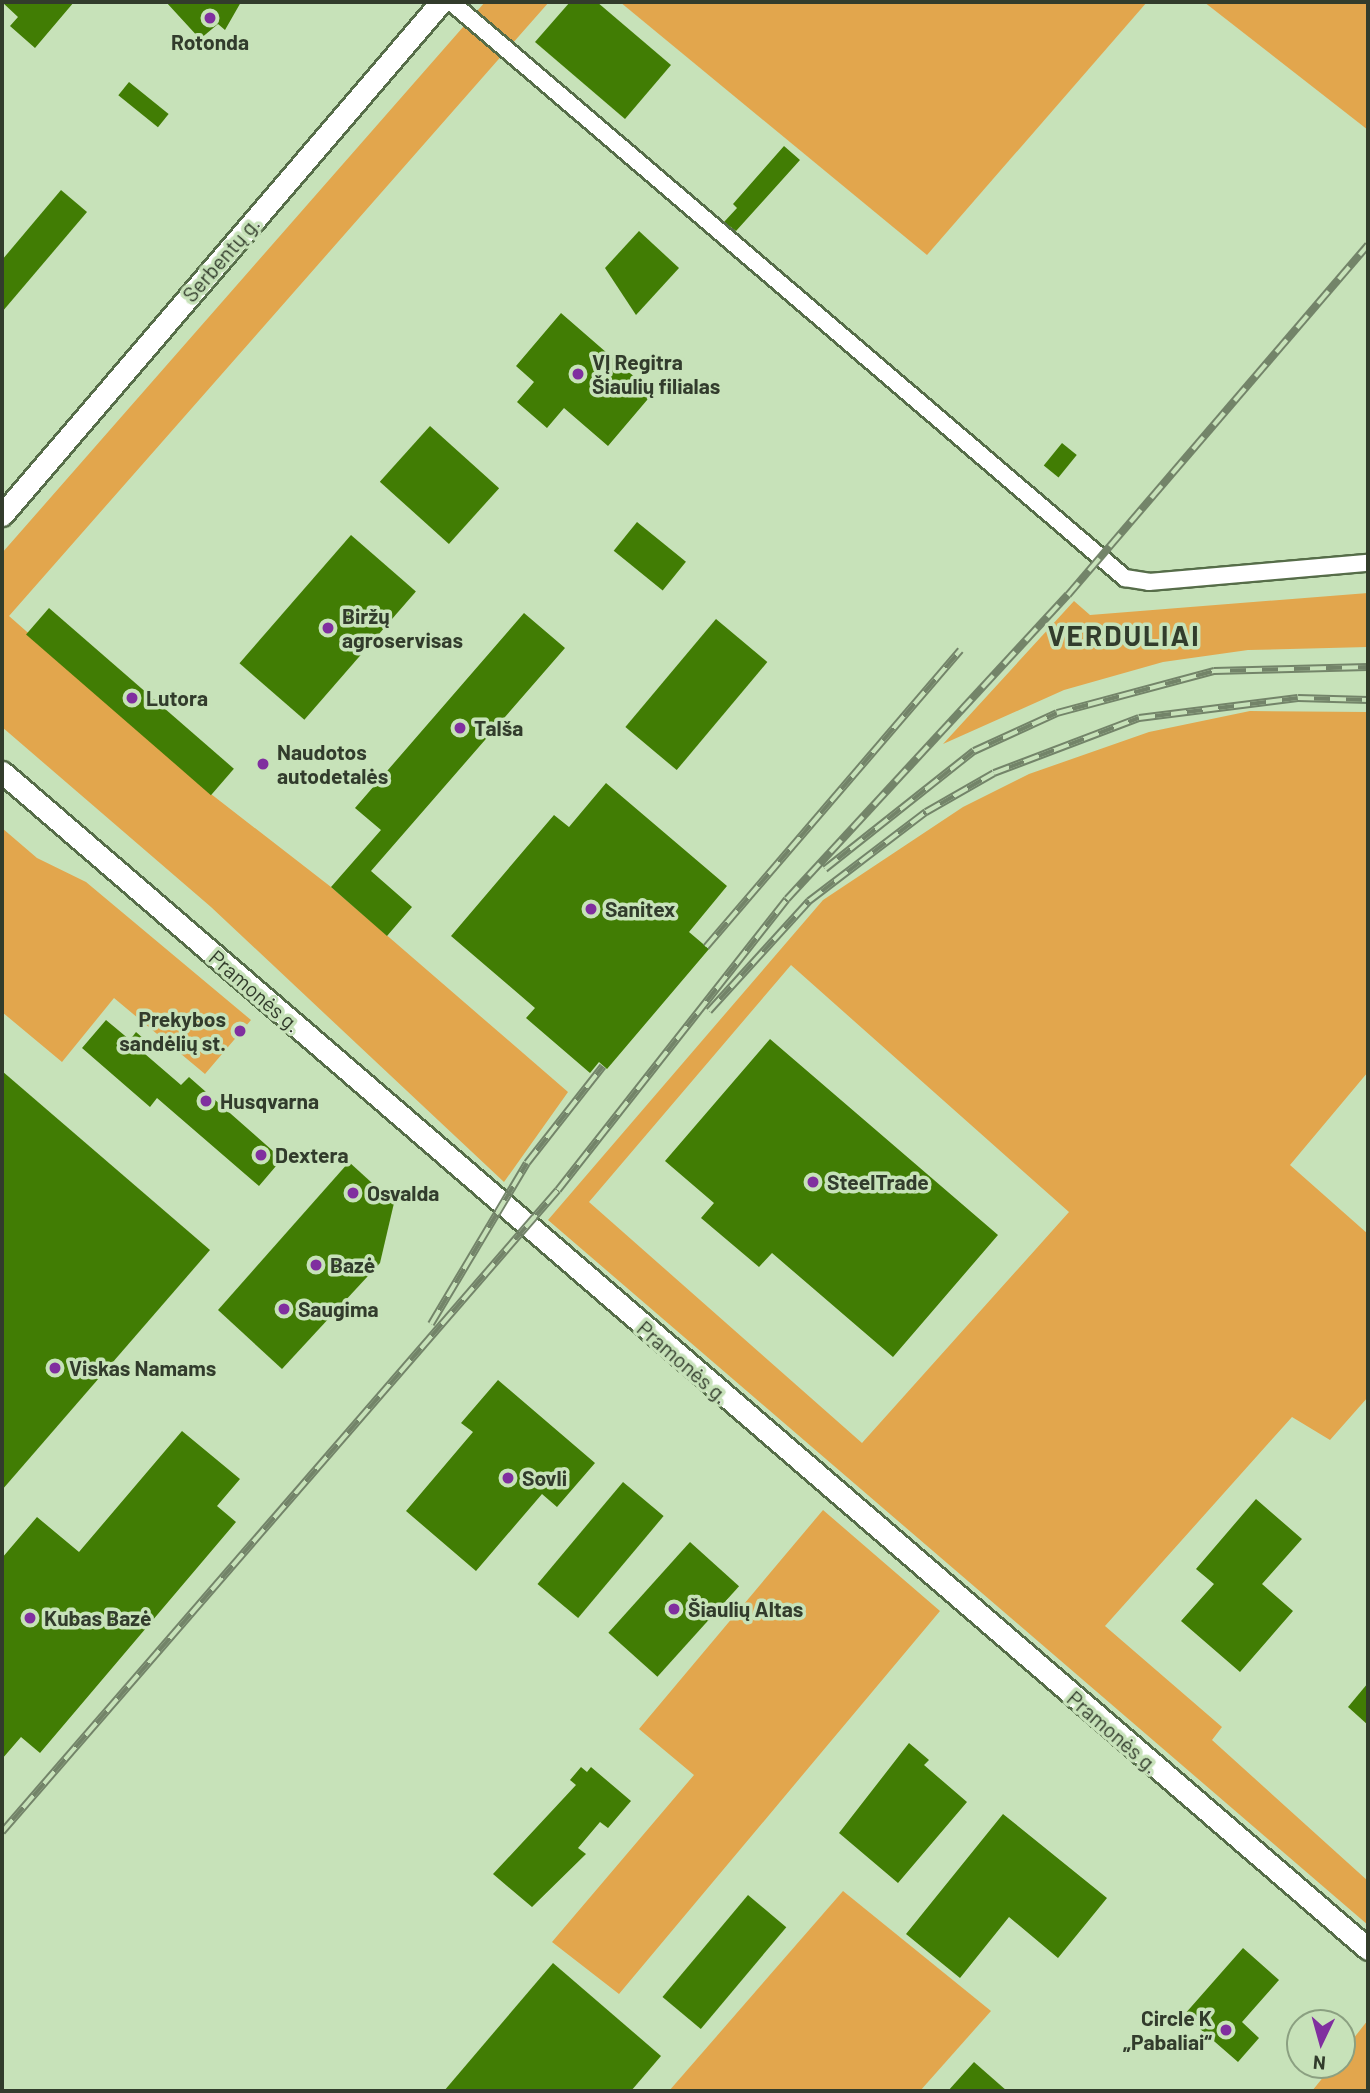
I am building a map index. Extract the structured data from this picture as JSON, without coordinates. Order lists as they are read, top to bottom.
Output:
{
  "streets": {
    "main road": ["Serbentų g.", "Pramonės g."]
  },
  "districts": ["VERDULIAI"],
  "places": [
    "Rotonda",
    "VĮ Regitra Šiaulių filialas",
    "Biržų agroservisas",
    "Lutora",
    "Talša",
    "Naudotos autodetalės",
    "Sanitex",
    "Prekybos sandėlių st.",
    "Husqvarna",
    "Dextera",
    "SteelTrade",
    "Osvalda",
    "Bazė",
    "Saugima",
    "Viskas Namams",
    "Sovli",
    "Šiaulių Altas",
    "Kubas Bazė",
    "Circle K „Pabaliai“"
  ],
  "north": "bottom"
}
